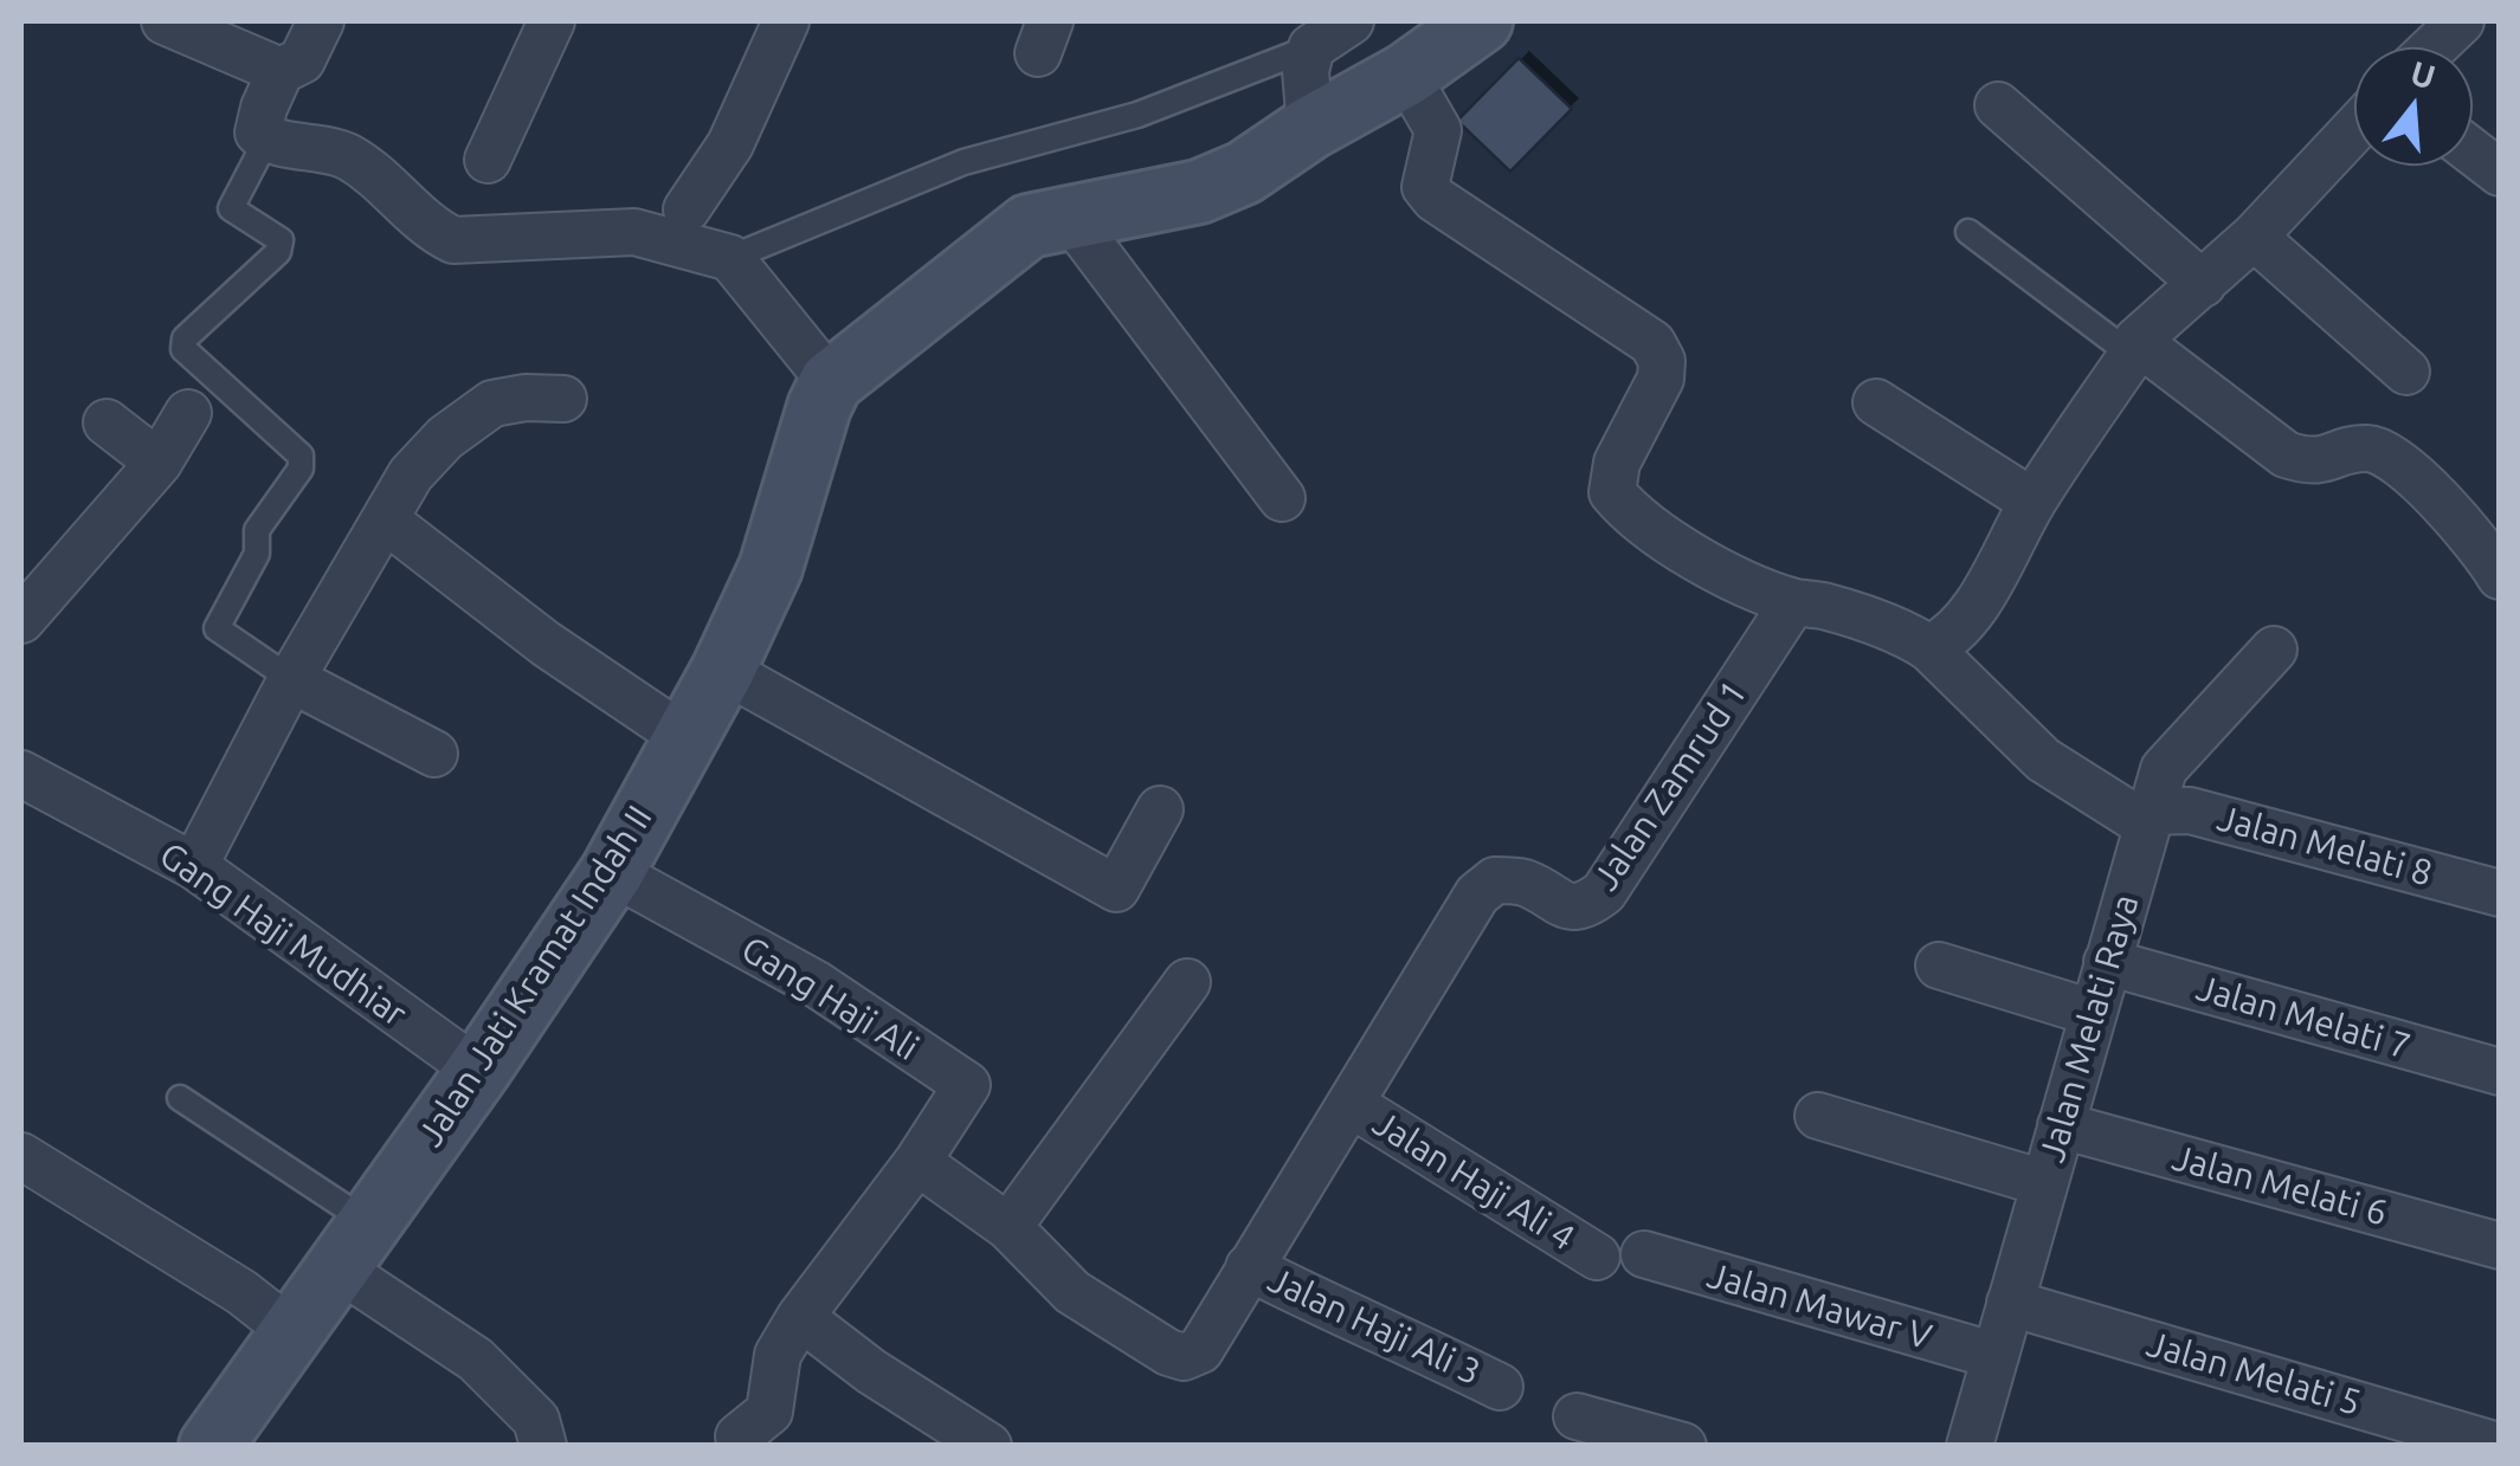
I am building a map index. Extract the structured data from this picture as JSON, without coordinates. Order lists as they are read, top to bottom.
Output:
{
  "streets": {
    "street": [
      "Jalan Zamrud 1",
      "Jalan Melati 8",
      "Gang Haji Mudhiar",
      "Jalan Jati Kramat Indah II",
      "Gang Haji Ali",
      "Jalan Melati 7",
      "Jalan Melati Raya",
      "Jalan Haji Ali 4",
      "Jalan Melati 6",
      "Jalan Mawar V",
      "Jalan Haji Ali 3",
      "Jalan Melati 5"
    ]
  },
  "crossings": [
    ["Jalan Zamrud 1", "Gang Haji Ali"],
    ["Jalan Zamrud 1", "Jalan Haji Ali 4"],
    ["Jalan Zamrud 1", "Jalan Haji Ali 3"],
    ["Jalan Melati 8", "Jalan Melati Raya"],
    ["Gang Haji Mudhiar", "Jalan Jati Kramat Indah II"],
    ["Jalan Jati Kramat Indah II", "Gang Haji Ali"],
    ["Jalan Melati 7", "Jalan Melati Raya"],
    ["Jalan Melati Raya", "Jalan Melati 6"],
    ["Jalan Melati Raya", "Jalan Mawar V"],
    ["Jalan Melati Raya", "Jalan Melati 5"]
  ],
  "north": "top"
}
